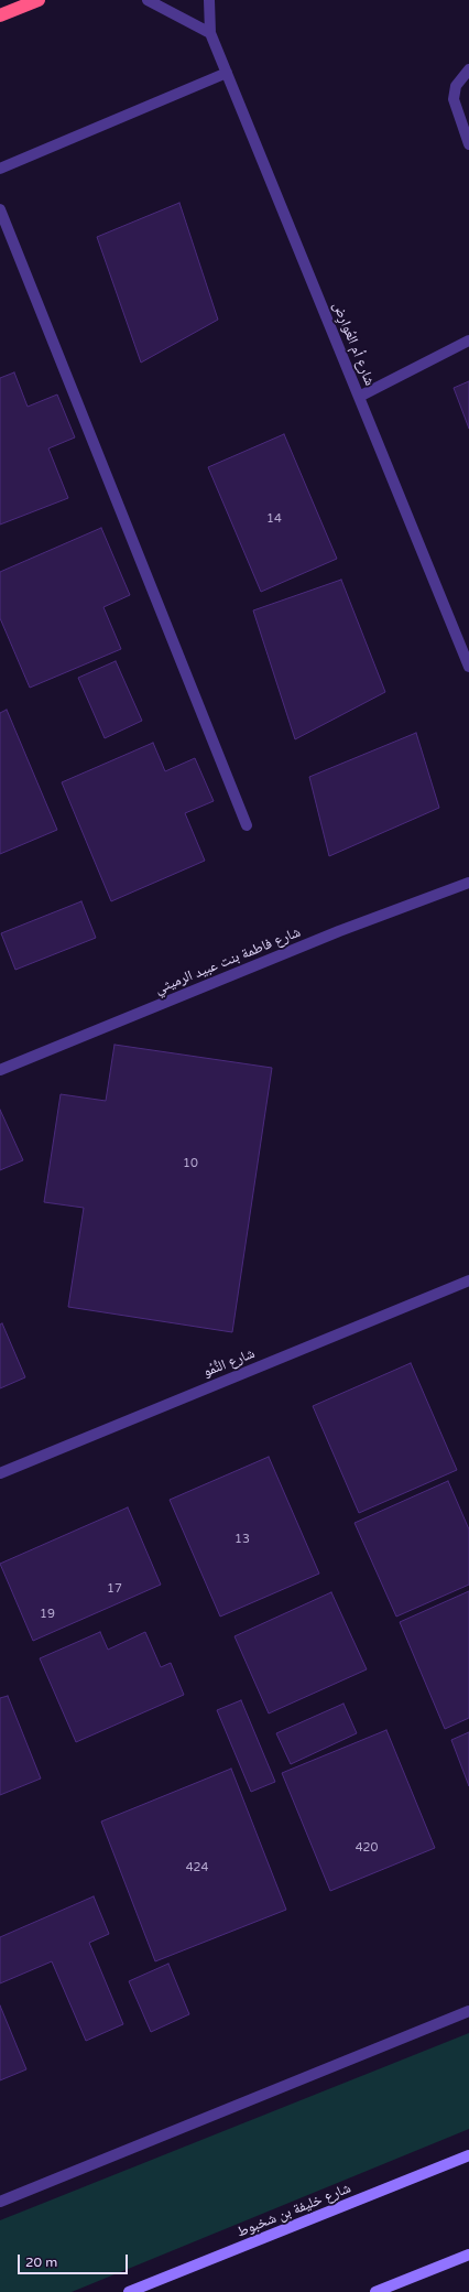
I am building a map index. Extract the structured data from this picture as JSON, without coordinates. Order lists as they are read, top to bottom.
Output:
{
  "streets": {
    "main road": ["شارع خليفة بن شخبوط"],
    "street": ["شارع أم العُوارِض", "شارع فاطمة بنت عبيد الرميثي", "شارع النُّمُو"]
  },
  "house_numbers": [
    "14",
    "10",
    "13",
    "17",
    "19",
    "420",
    "424"
  ],
  "scale_bar": "20 m"
}
